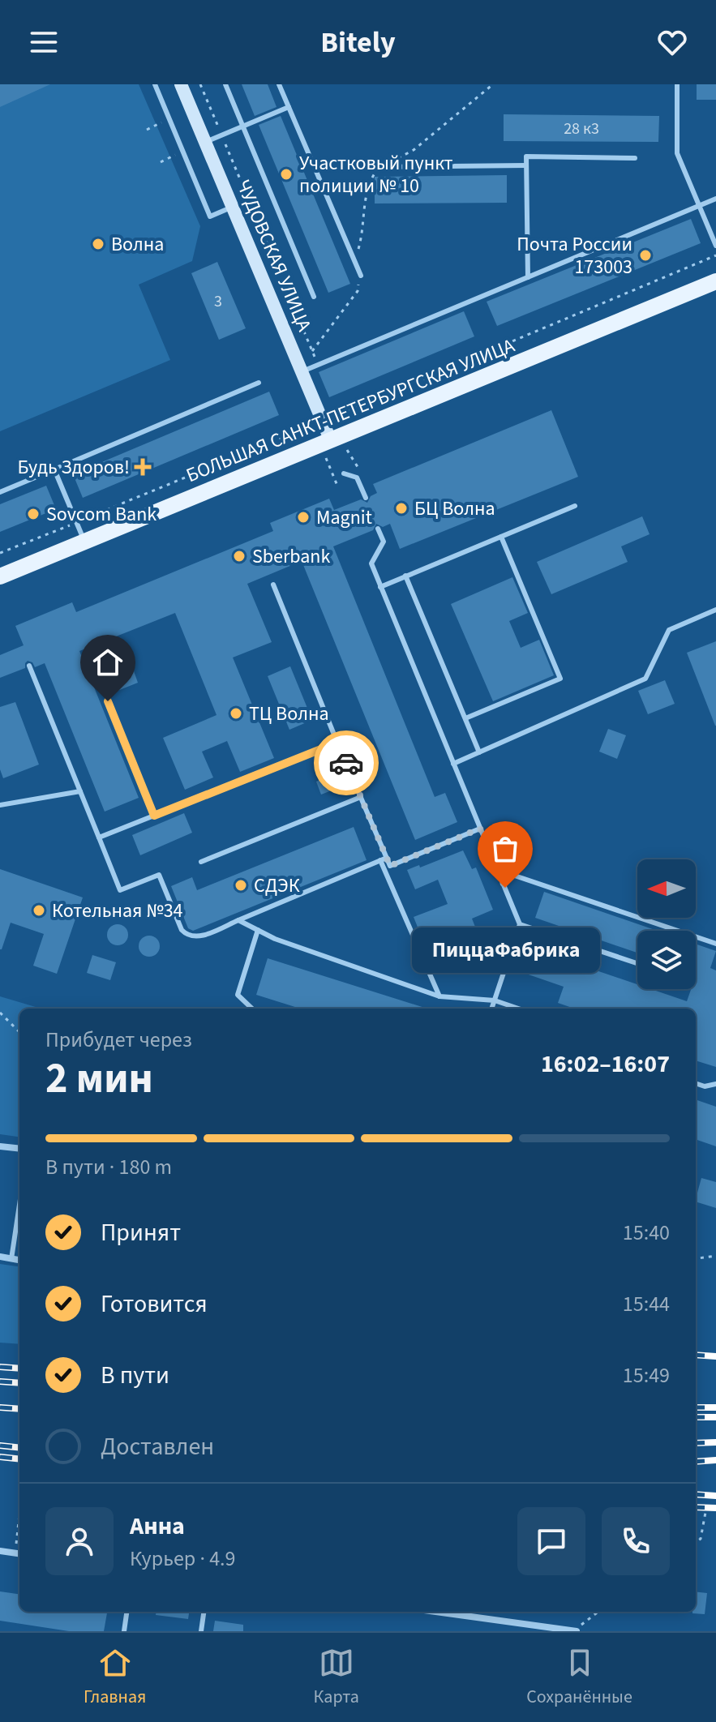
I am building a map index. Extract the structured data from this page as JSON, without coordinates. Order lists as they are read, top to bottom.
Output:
{
  "streets": {
    "main road": ["ЧУДОВСКАЯ УЛИЦА", "БОЛЬШАЯ САНКТ-ПЕТЕРБУРГСКАЯ УЛИЦА"]
  },
  "crossings": [
    ["ЧУДОВСКАЯ УЛИЦА", "БОЛЬШАЯ САНКТ-ПЕТЕРБУРГСКАЯ УЛИЦА"]
  ],
  "places": {
    "other": [
      "Участковый пункт полиции № 10",
      "Волна",
      "Почта России 173003",
      "БЦ Волна",
      "Sovcom Bank",
      "Magnit",
      "Sberbank",
      "ТЦ Волна",
      "СДЭК",
      "ПиццаФабрика",
      "Котельная №34"
    ],
    "health": ["Будь Здоров!"]
  },
  "house_numbers": ["28 к3", "3"],
  "north": "left",
  "page": {
    "header": "Bitely",
    "bubble": "ПиццаФабрика",
    "heading": ["2 мин", "Прибудет через", "16:02–16:07"],
    "panel": ["Анна", "Курьер · 4.9"],
    "bar": "В пути · 180 m",
    "list": [
      ["Принят", "15:40"],
      ["Готовится", "15:44"],
      ["В пути", "15:49"],
      "Доставлен"
    ],
    "tabs": ["Главная", "Карта", "Сохранённые"]
  }
}
